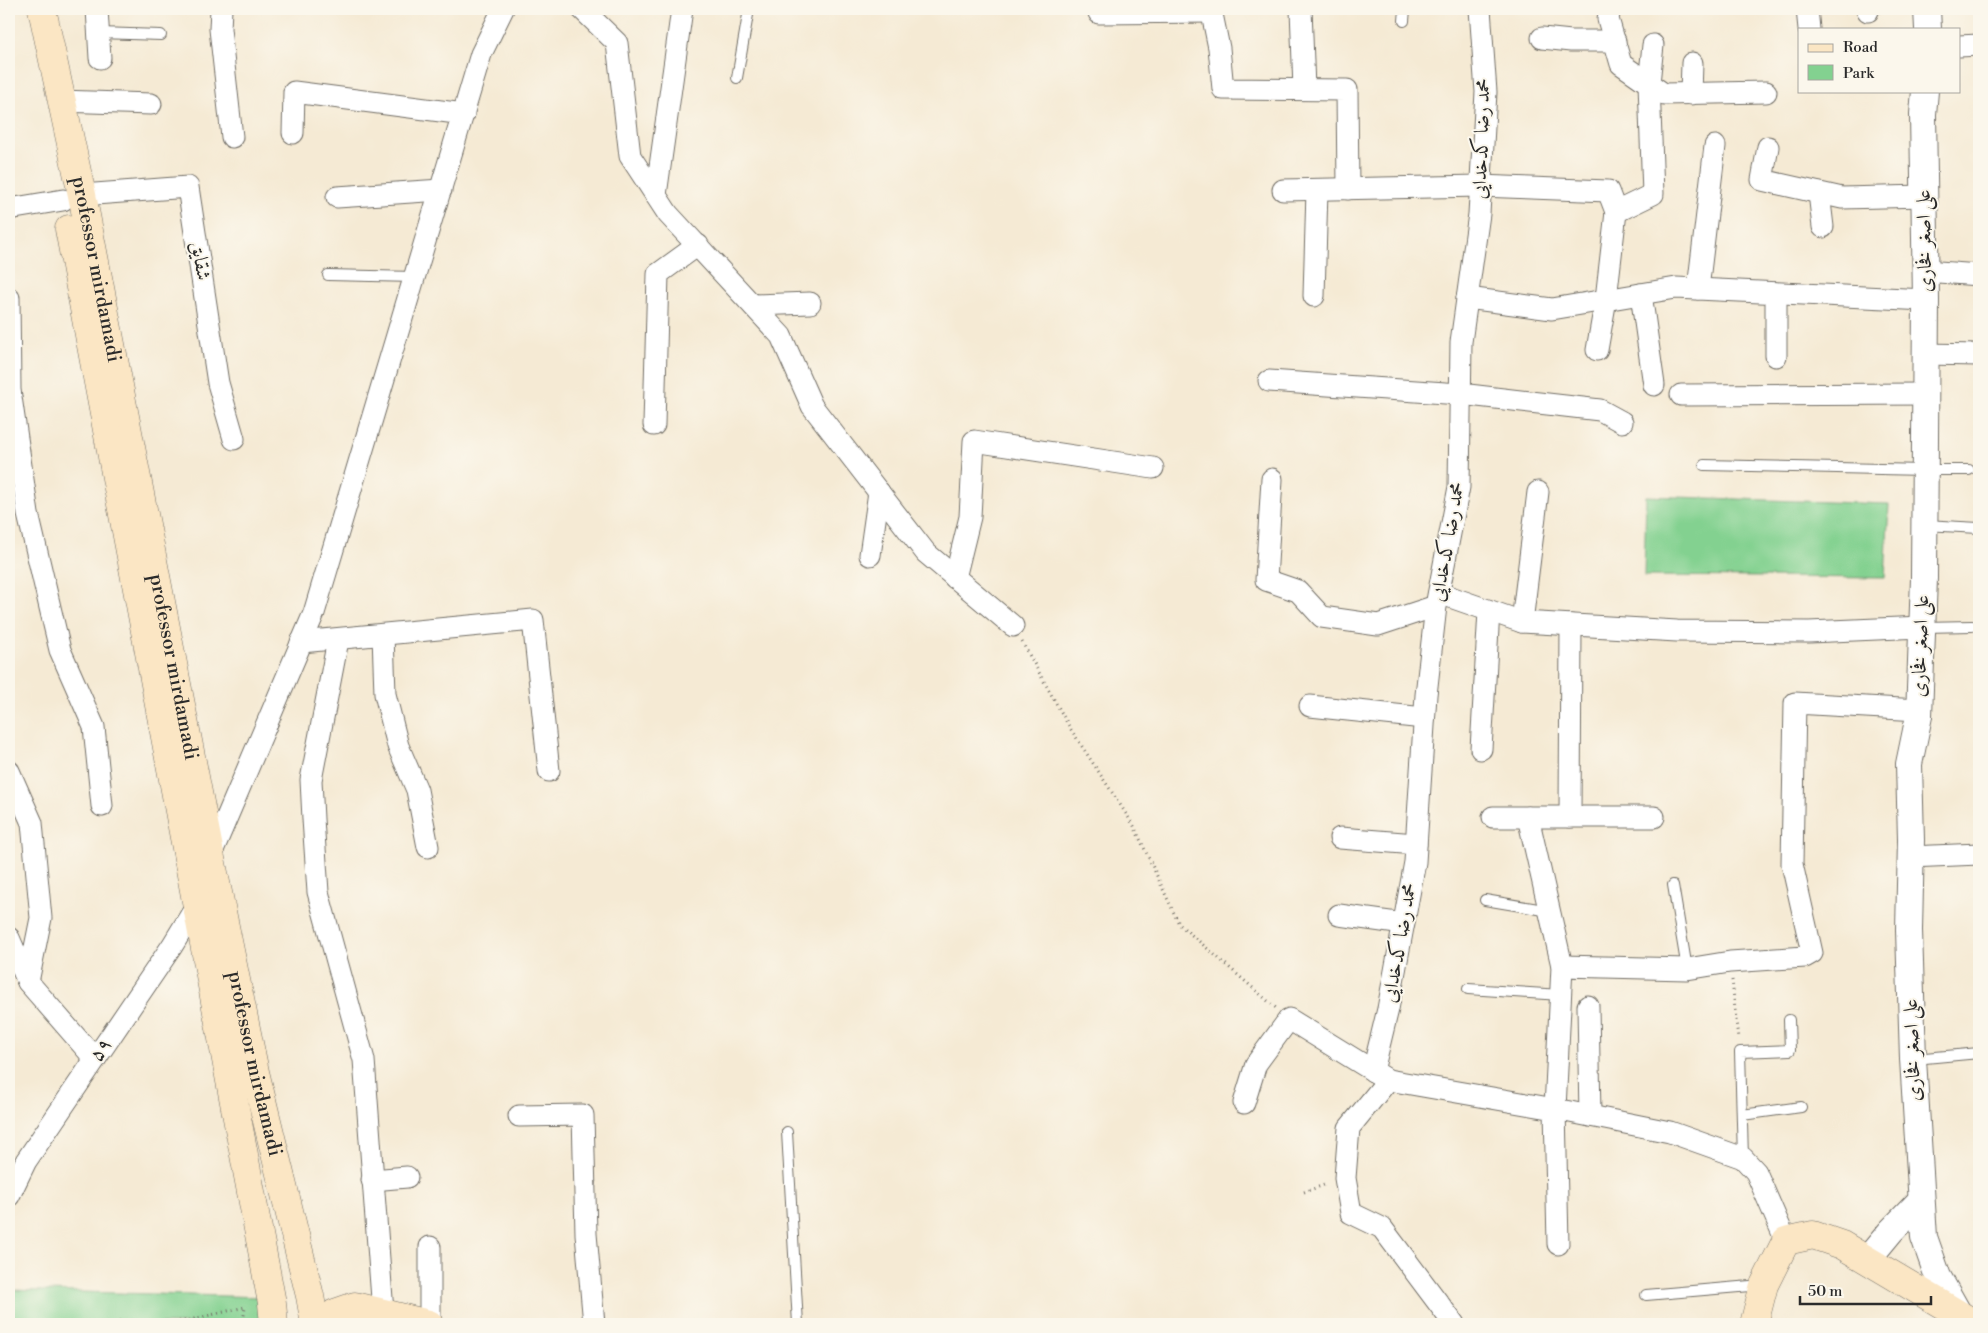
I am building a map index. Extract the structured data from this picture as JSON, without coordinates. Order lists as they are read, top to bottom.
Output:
{
  "streets": {
    "main road": ["professor mirdamadi"],
    "street": [
      "محمد رضا کدخدایی",
      "علی اصغر فخاری",
      "شقایق",
      "۵۹"
    ]
  },
  "crossings": [
    ["شقایق", "professor mirdamadi"],
    ["professor mirdamadi", "۵۹"]
  ],
  "legend": ["Road", "Park"],
  "scale_bar": "50 m"
}
